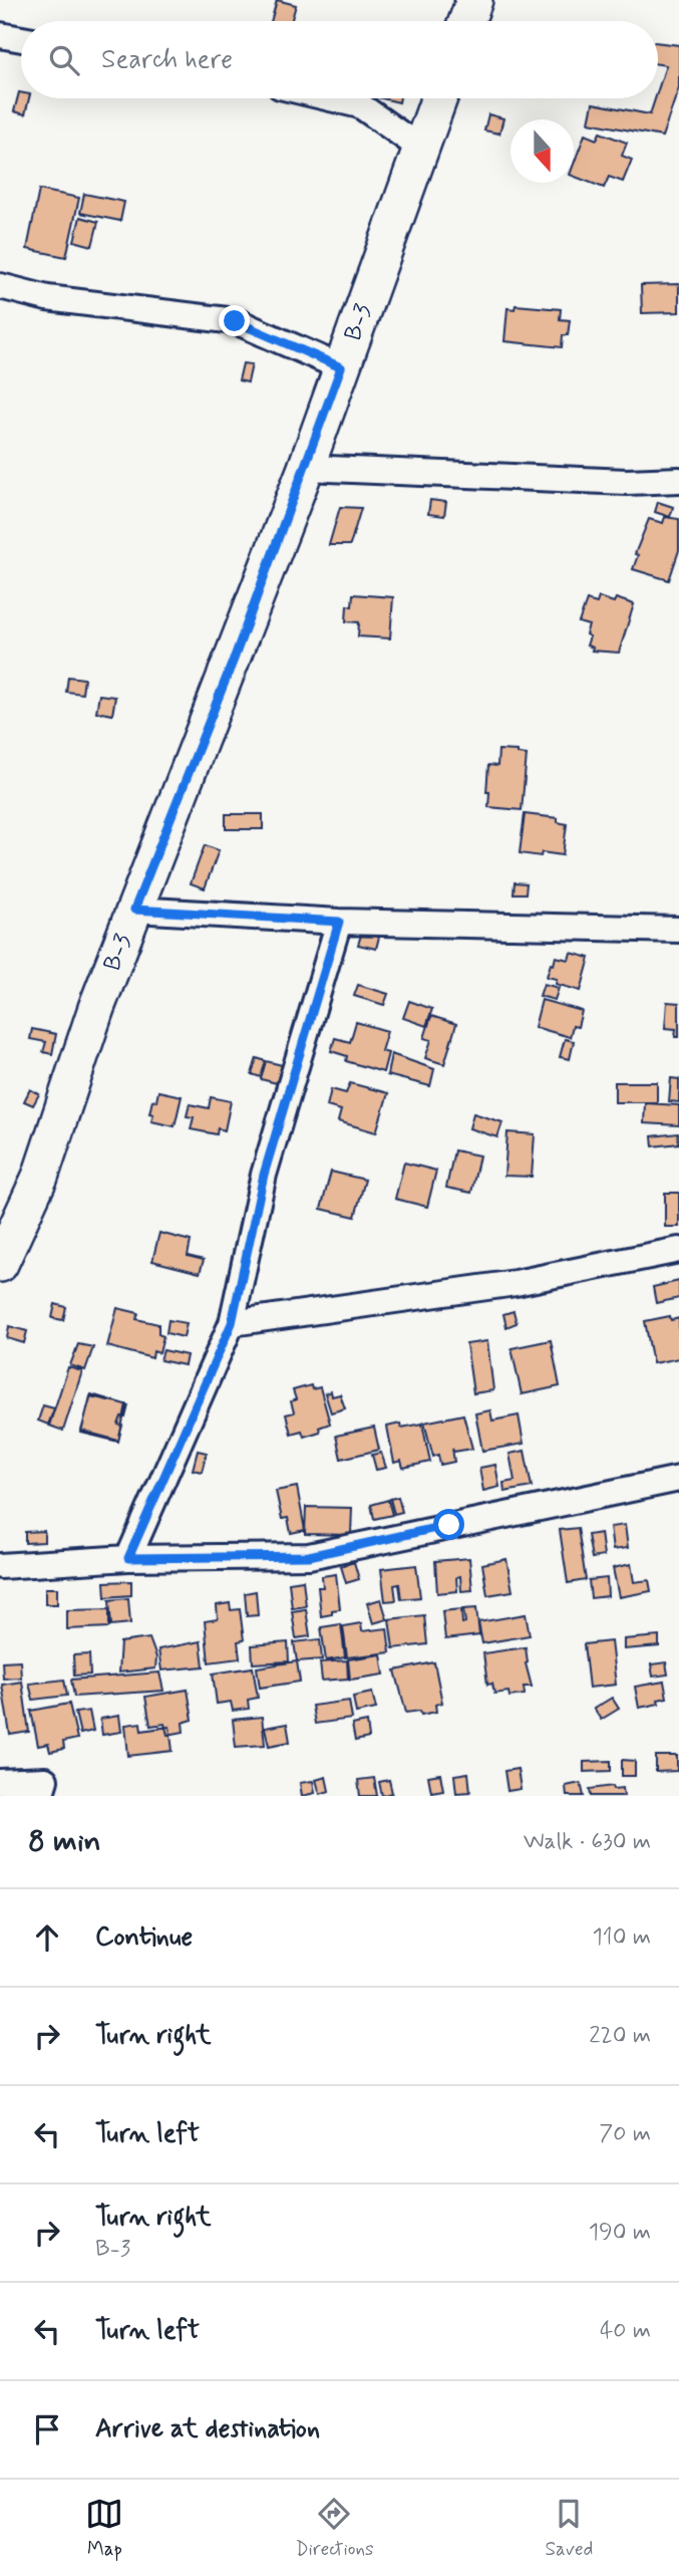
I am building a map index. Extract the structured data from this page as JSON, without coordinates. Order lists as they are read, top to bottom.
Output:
{
  "streets": {
    "main road": ["B-3"]
  },
  "north": "bottom",
  "page": {
    "search": "Search here",
    "heading": ["8 min", "Walk · 630 m"],
    "list": [
      ["Continue", "110 m"],
      ["Turn right", "220 m"],
      ["Turn left", "70 m"],
      ["Turn right", "B-3", "190 m"],
      ["Turn left", "40 m"],
      "Arrive at destination"
    ],
    "nav": ["Map", "Directions", "Saved"]
  }
}
